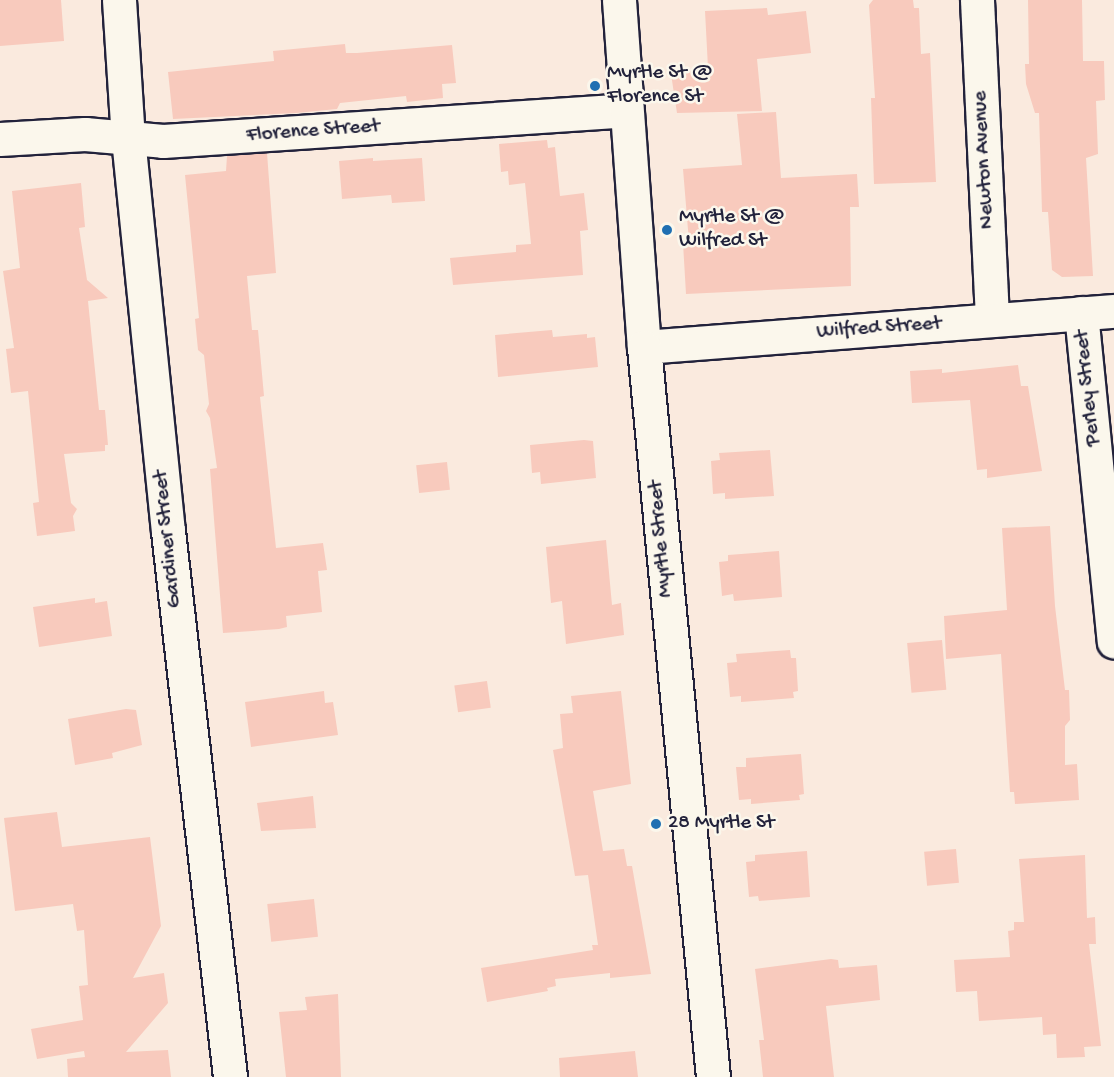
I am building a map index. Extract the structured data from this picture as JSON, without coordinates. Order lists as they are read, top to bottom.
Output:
{
  "streets": {
    "street": [
      "Florence Street",
      "Newton Avenue",
      "Wilfred Street",
      "Perley Street",
      "Gardiner Street",
      "Myrtle Street"
    ]
  },
  "crossings": [
    ["Florence Street", "Gardiner Street"],
    ["Florence Street", "Myrtle Street"],
    ["Newton Avenue", "Wilfred Street"],
    ["Wilfred Street", "Perley Street"],
    ["Wilfred Street", "Myrtle Street"]
  ],
  "places": ["Myrtle St @ Florence St", "Myrtle St @ Wilfred St", "28 Myrtle St"]
}
